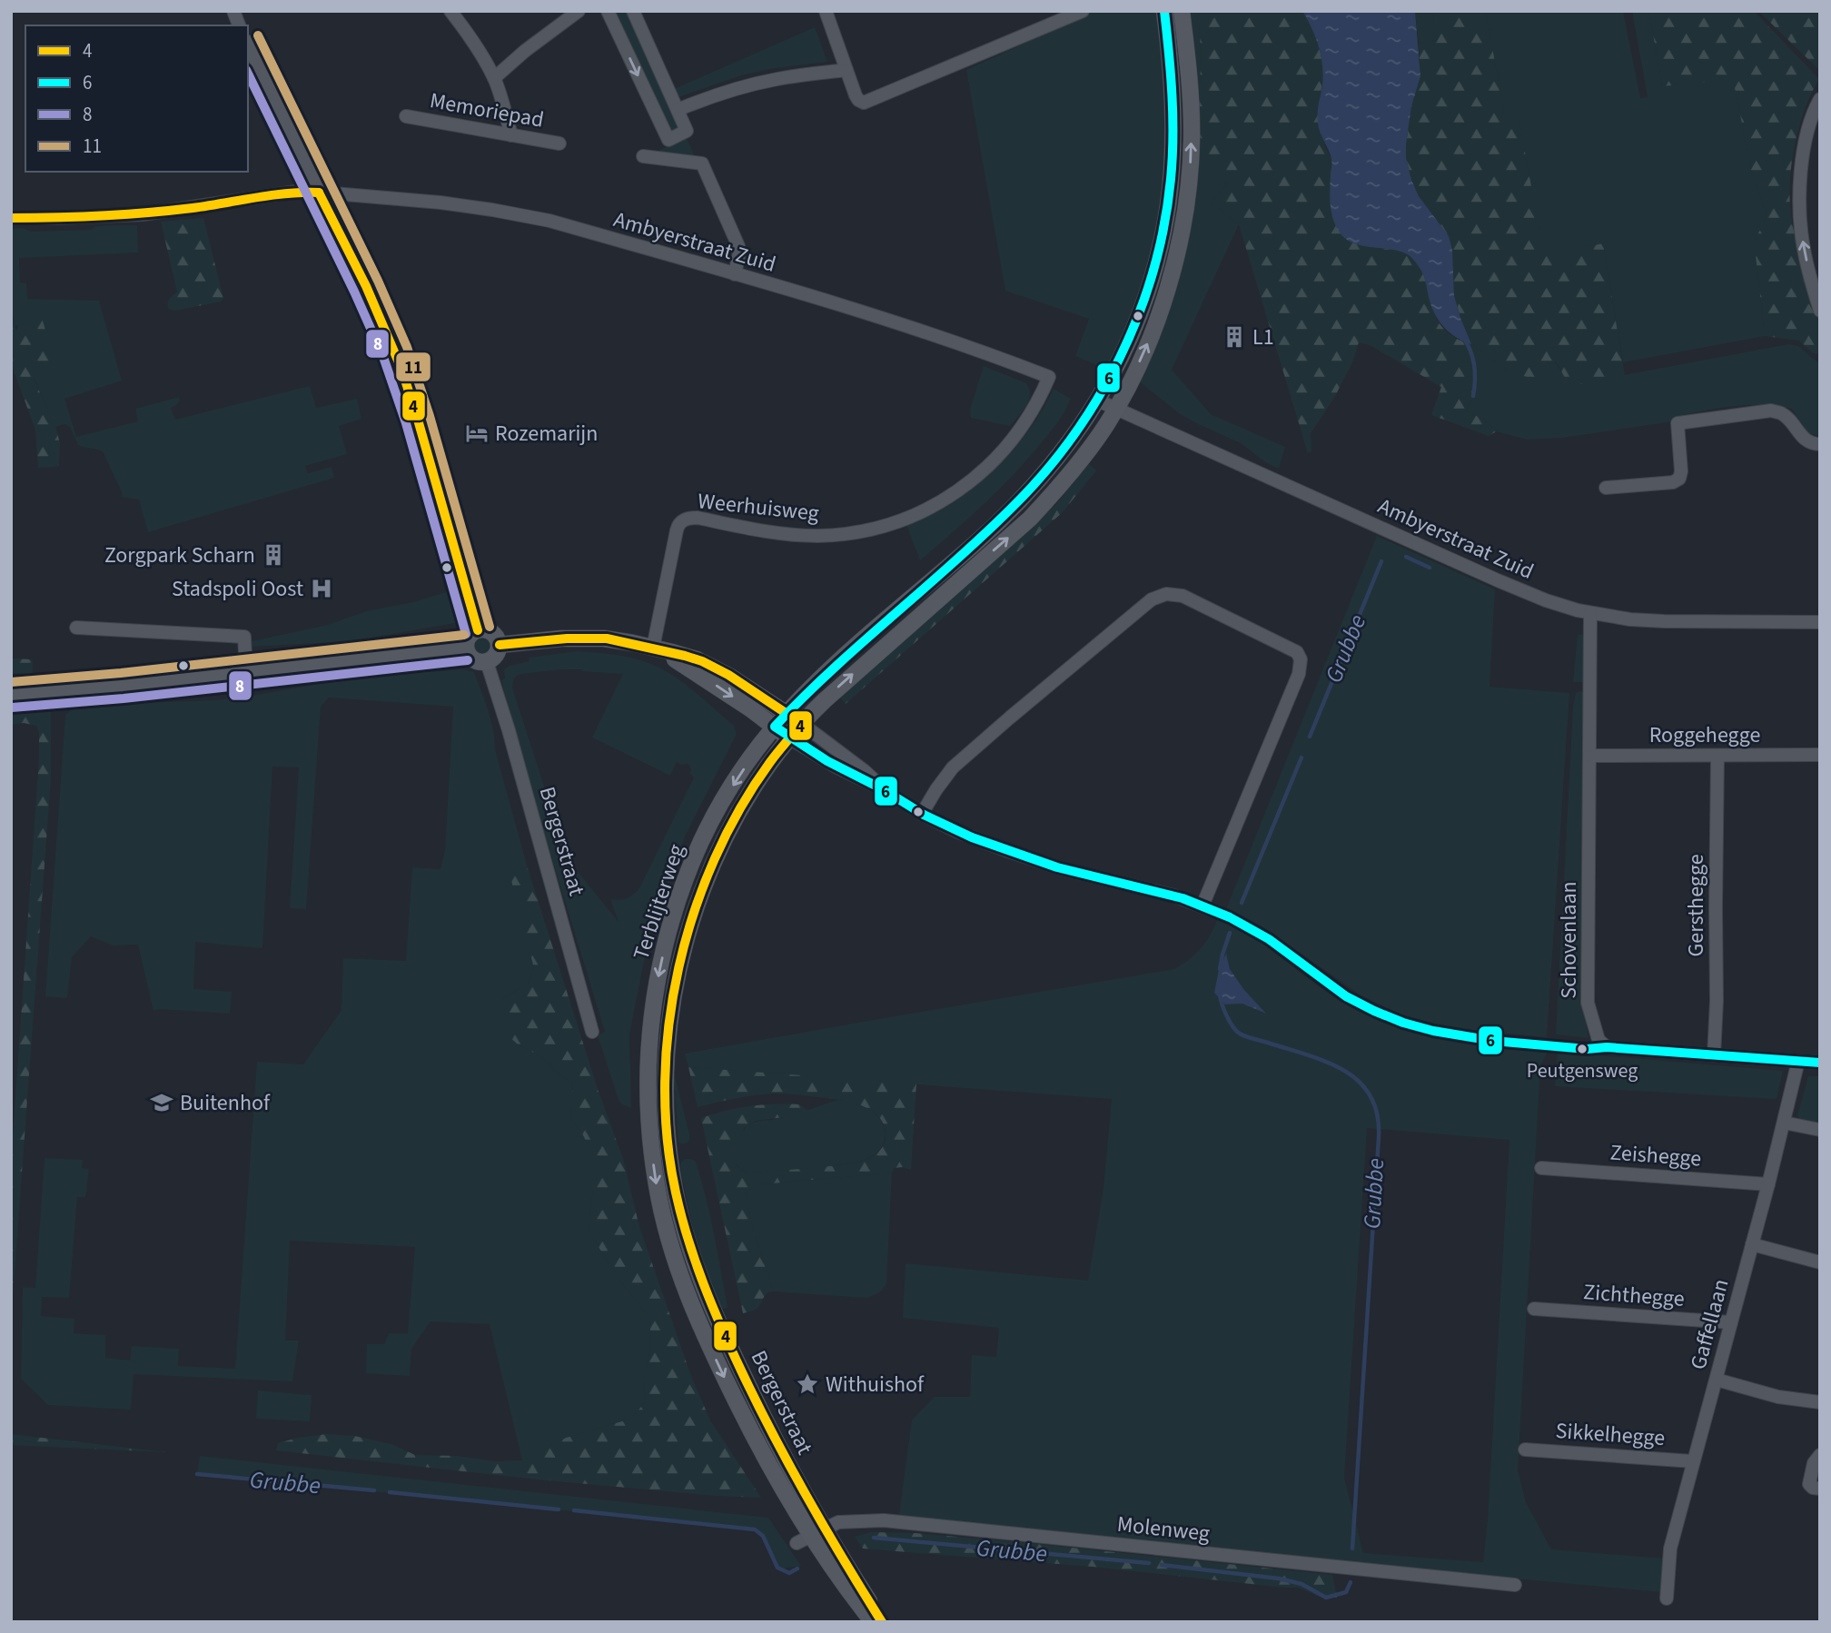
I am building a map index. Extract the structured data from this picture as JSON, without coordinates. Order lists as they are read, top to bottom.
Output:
{
  "streets": {
    "main road": ["Bergerstraat", "Terblijterweg"],
    "street": [
      "Memoriepad",
      "Ambyerstraat Zuid",
      "Weerhuisweg",
      "Roggehegge",
      "Gersthegge",
      "Schovenlaan",
      "Zeishegge",
      "Zichthegge",
      "Gaffellaan",
      "Sikkelhegge",
      "Molenweg"
    ]
  },
  "crossings": [
    ["Ambyerstraat Zuid", "Weerhuisweg"],
    ["Ambyerstraat Zuid", "Terblijterweg"],
    ["Ambyerstraat Zuid", "Schovenlaan"],
    ["Roggehegge", "Gersthegge"],
    ["Roggehegge", "Schovenlaan"],
    ["Bergerstraat", "Terblijterweg"],
    ["Bergerstraat", "Molenweg"],
    ["Gersthegge", "Schovenlaan"],
    ["Schovenlaan", "Gaffellaan"],
    ["Zeishegge", "Gaffellaan"],
    ["Zichthegge", "Gaffellaan"],
    ["Gaffellaan", "Sikkelhegge"]
  ],
  "water": ["Grubbe"],
  "places": {
    "building": ["L1", "Zorgpark Scharn"],
    "hotel": ["Rozemarijn"],
    "hospital": ["Stadspoli Oost"],
    "other": ["Peutgensweg"],
    "school or university": ["Buitenhof"],
    "place": ["Withuishof"]
  },
  "lines": [
    "transit line 6",
    "transit line 11",
    "transit line 8",
    "transit line 4"
  ],
  "legend": [
    "4",
    "6",
    "8",
    "11"
  ]
}
